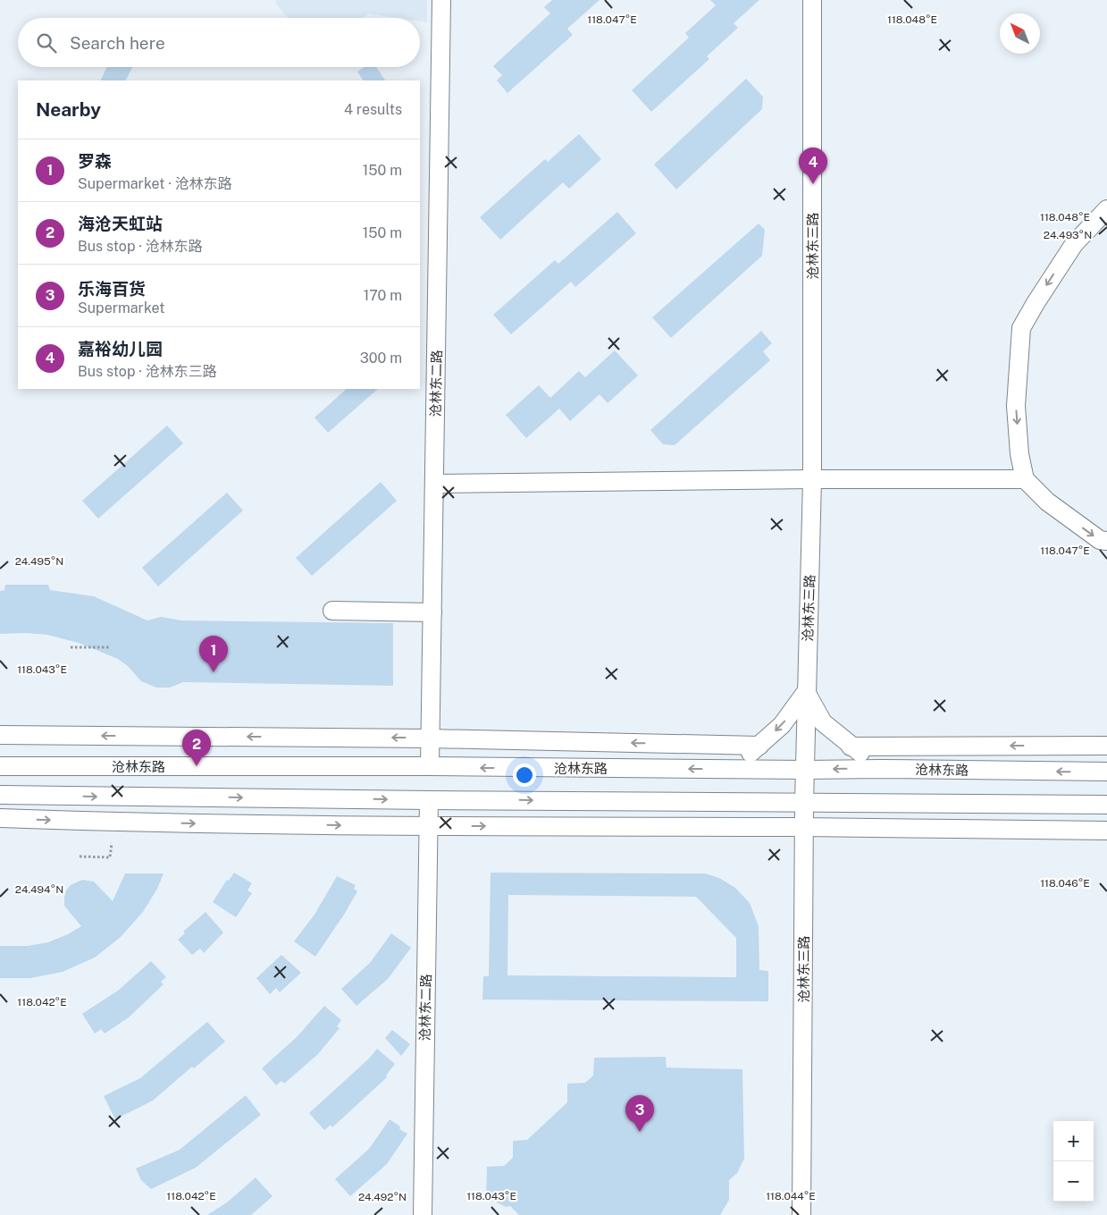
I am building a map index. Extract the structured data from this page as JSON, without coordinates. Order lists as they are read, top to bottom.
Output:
{
  "streets": {
    "street": ["沧林东三路", "沧林东二路", "沧林东路"]
  },
  "crossings": [
    ["沧林东三路", "沧林东路"],
    ["沧林东二路", "沧林东路"]
  ],
  "north": "top left",
  "page": {
    "search": "Search here",
    "heading": ["Nearby", "4 results"],
    "list": [
      {
        "mark": "1",
        "name": "罗森",
        "note": "Supermarket · 沧林东路",
        "value": "150 m"
      },
      {
        "mark": "2",
        "name": "海沧天虹站",
        "note": "Bus stop · 沧林东路",
        "value": "150 m"
      },
      {
        "mark": "3",
        "name": "乐海百货",
        "note": "Supermarket",
        "value": "170 m"
      },
      {
        "mark": "4",
        "name": "嘉裕幼儿园",
        "note": "Bus stop · 沧林东三路",
        "value": "300 m"
      }
    ],
    "pins": [
      "4",
      "1",
      "2",
      "3"
    ],
    "map_buttons": ["+", "−"]
  },
  "coordinates": [
    "118.048°E",
    "118.047°E",
    "24.493°N",
    "24.495°N",
    "118.043°E",
    "118.046°E",
    "24.494°N",
    "118.042°E",
    "118.044°E",
    "24.492°N"
  ]
}
